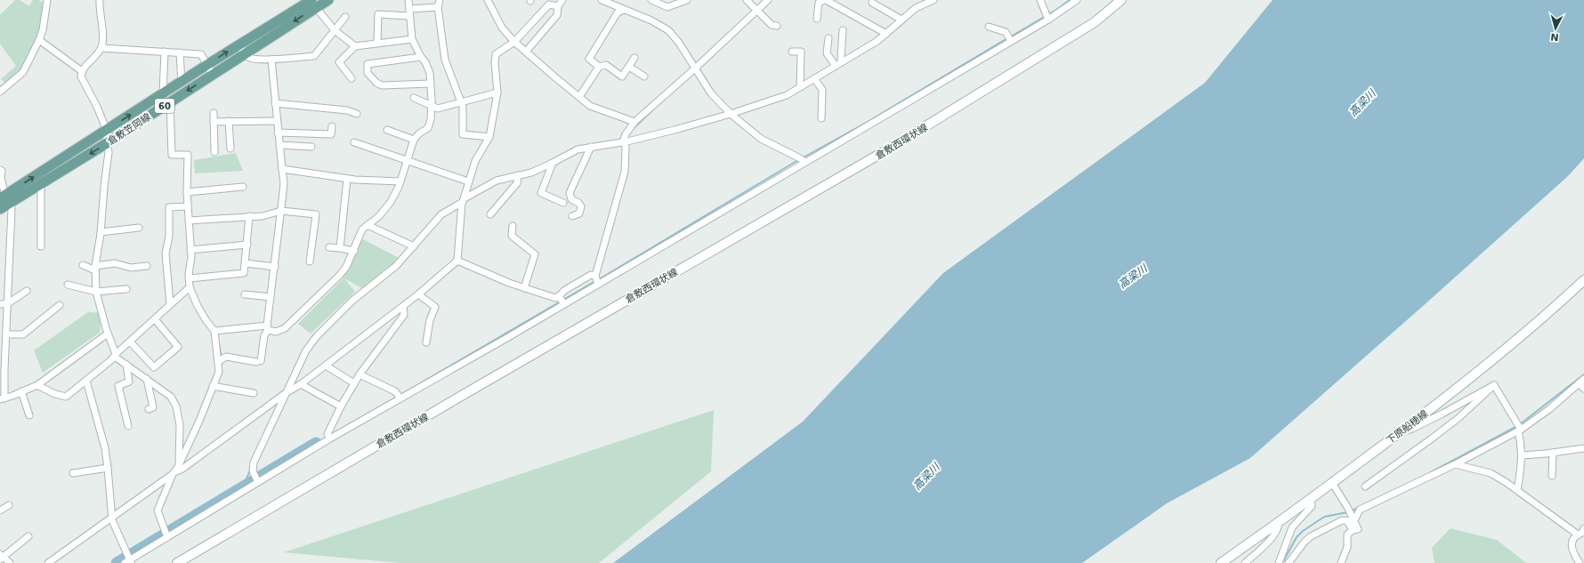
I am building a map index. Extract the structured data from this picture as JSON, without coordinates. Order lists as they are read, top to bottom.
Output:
{
  "streets": {
    "main road": [
      "60",
      "倉敷笠岡線",
      "倉敷西環状線",
      "下原船穂線"
    ]
  },
  "water": ["高梁川"],
  "north": "bottom"
}
